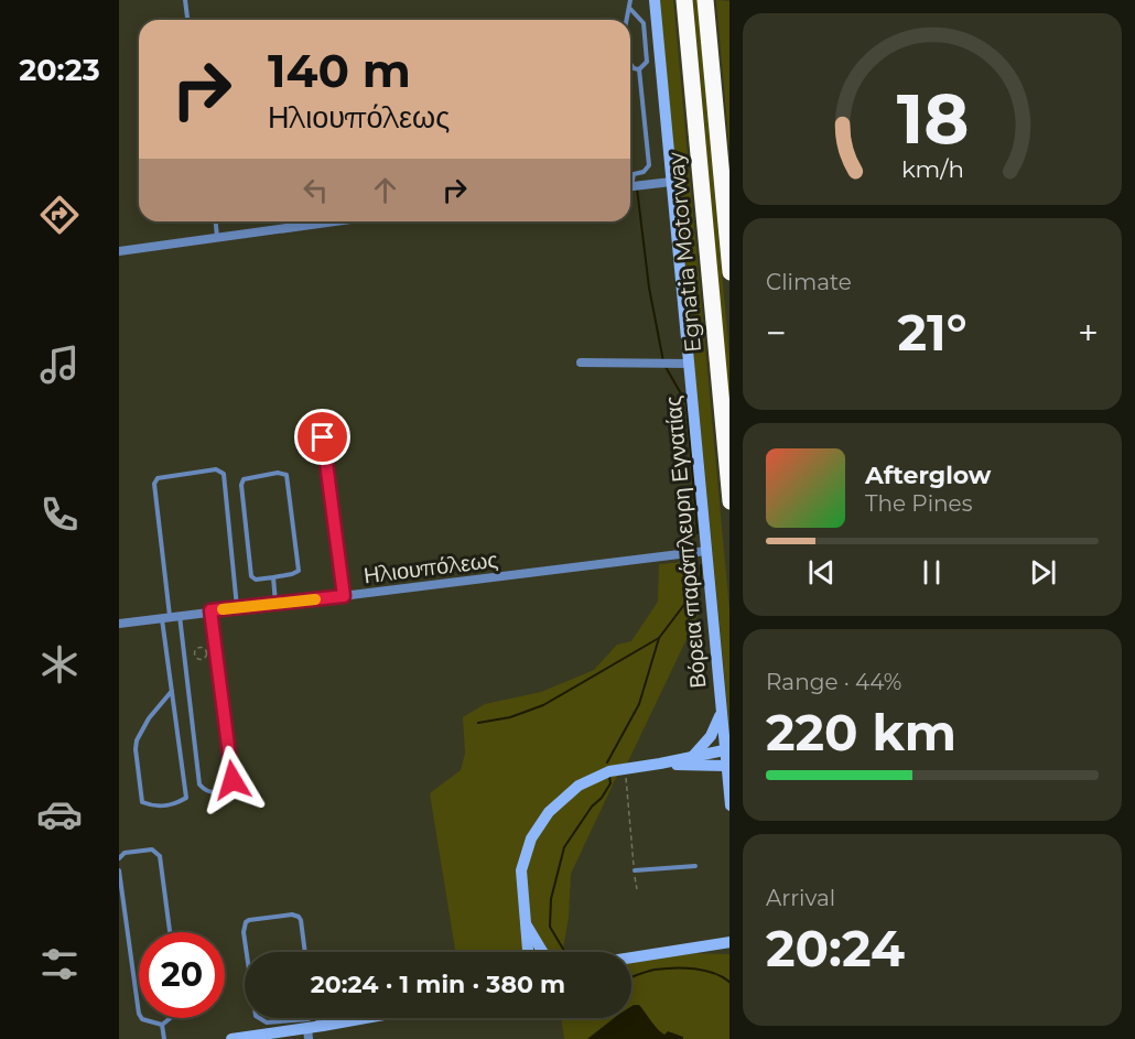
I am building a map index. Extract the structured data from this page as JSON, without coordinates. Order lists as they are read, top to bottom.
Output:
{
  "streets": {
    "highway": ["Egnatia Motorway"],
    "street": ["Βόρεια παράπλευρη Εγνατίας", "Ηλιουπόλεως"]
  },
  "crossings": [
    ["Βόρεια παράπλευρη Εγνατίας", "Ηλιουπόλεως"]
  ],
  "page": {
    "tabs": "20:23",
    "turn": ["140 m", "Ηλιουπόλεως"],
    "tile": [
      "Climate",
      ["Range · 44%", "220 km"],
      ["Arrival", "20:24"]
    ],
    "heat": ["−", "21°", "+"],
    "song": ["Afterglow", "The Pines"],
    "limit": "20",
    "trip": "20:24 · 1 min · 380 m",
    "gauge": ["18", "km/h"]
  }
}
